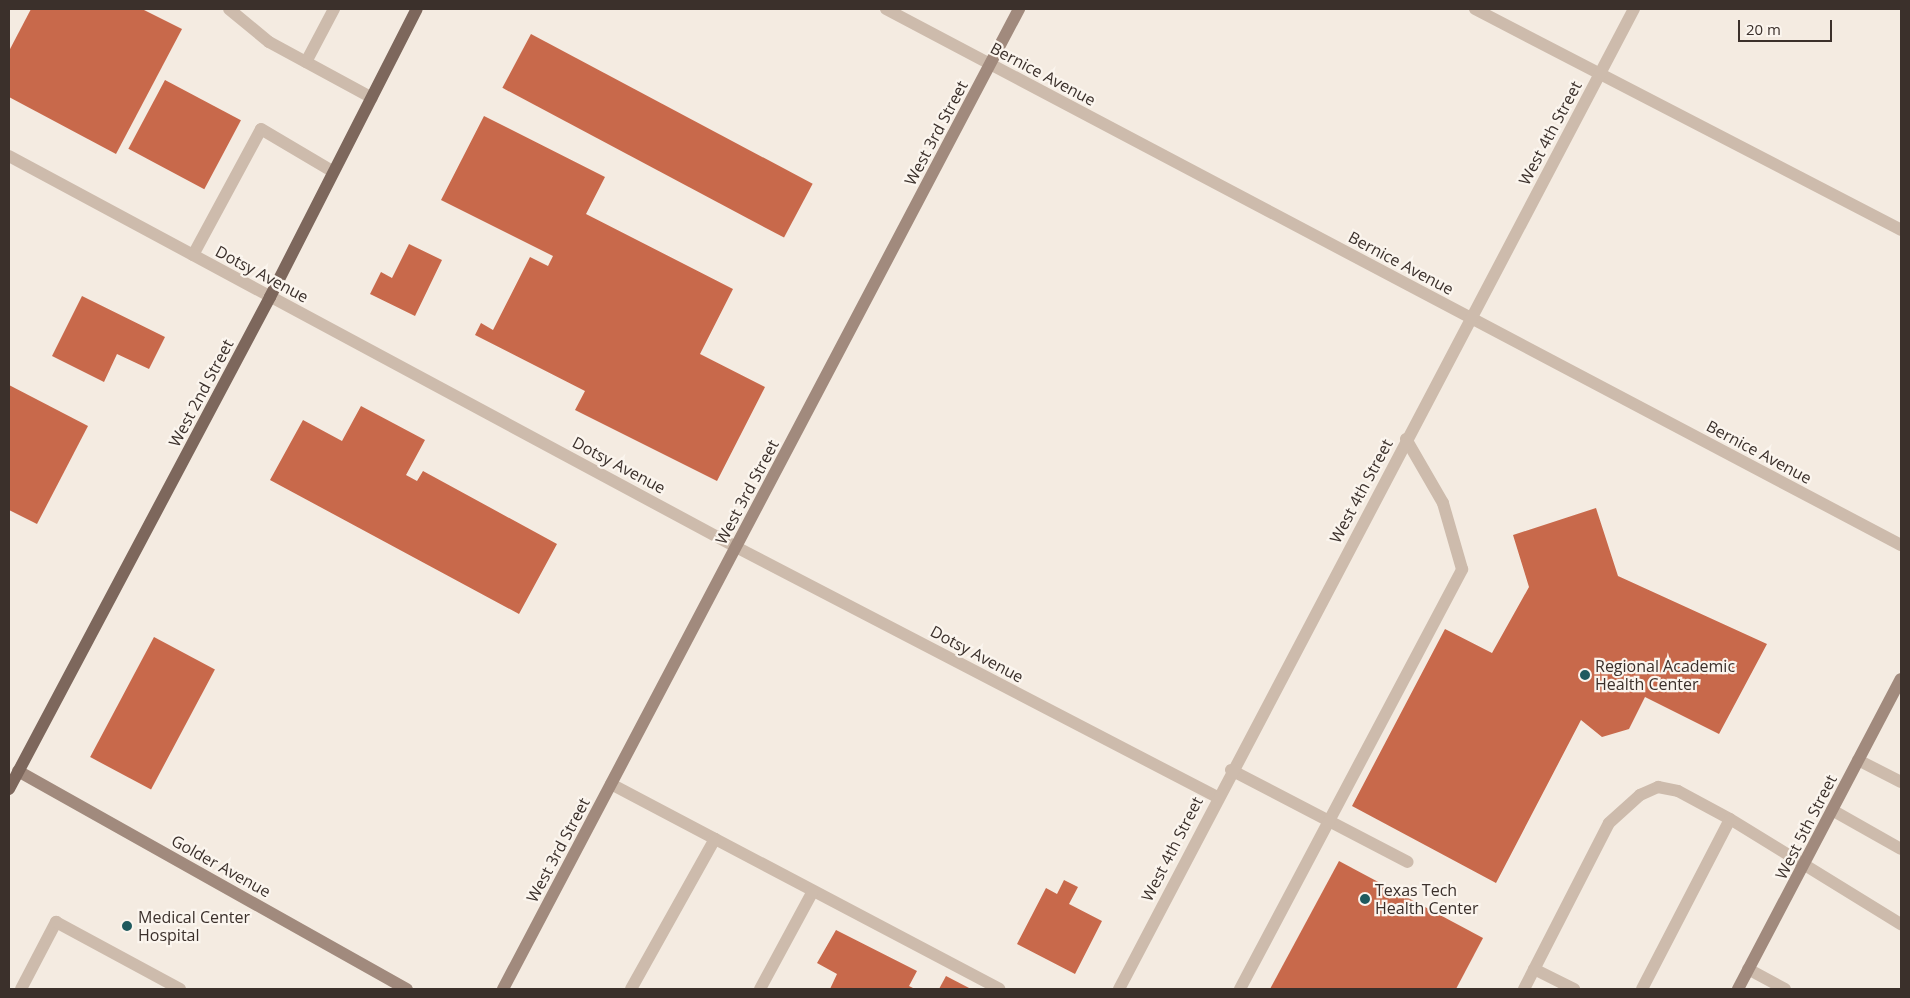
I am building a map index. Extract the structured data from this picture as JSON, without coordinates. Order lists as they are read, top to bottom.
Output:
{
  "streets": {
    "main road": ["West 2nd Street"],
    "street": [
      "Bernice Avenue",
      "West 3rd Street",
      "West 4th Street",
      "Dotsy Avenue",
      "West 5th Street",
      "Golder Avenue"
    ]
  },
  "crossings": [
    ["Bernice Avenue", "West 3rd Street"],
    ["Bernice Avenue", "West 4th Street"],
    ["West 3rd Street", "Dotsy Avenue"],
    ["West 4th Street", "Dotsy Avenue"],
    ["Dotsy Avenue", "West 2nd Street"],
    ["West 2nd Street", "Golder Avenue"]
  ],
  "places": ["Regional Academic Health Center", "Texas Tech Health Center", "Medical Center Hospital"],
  "scale_bar": "20 m"
}
